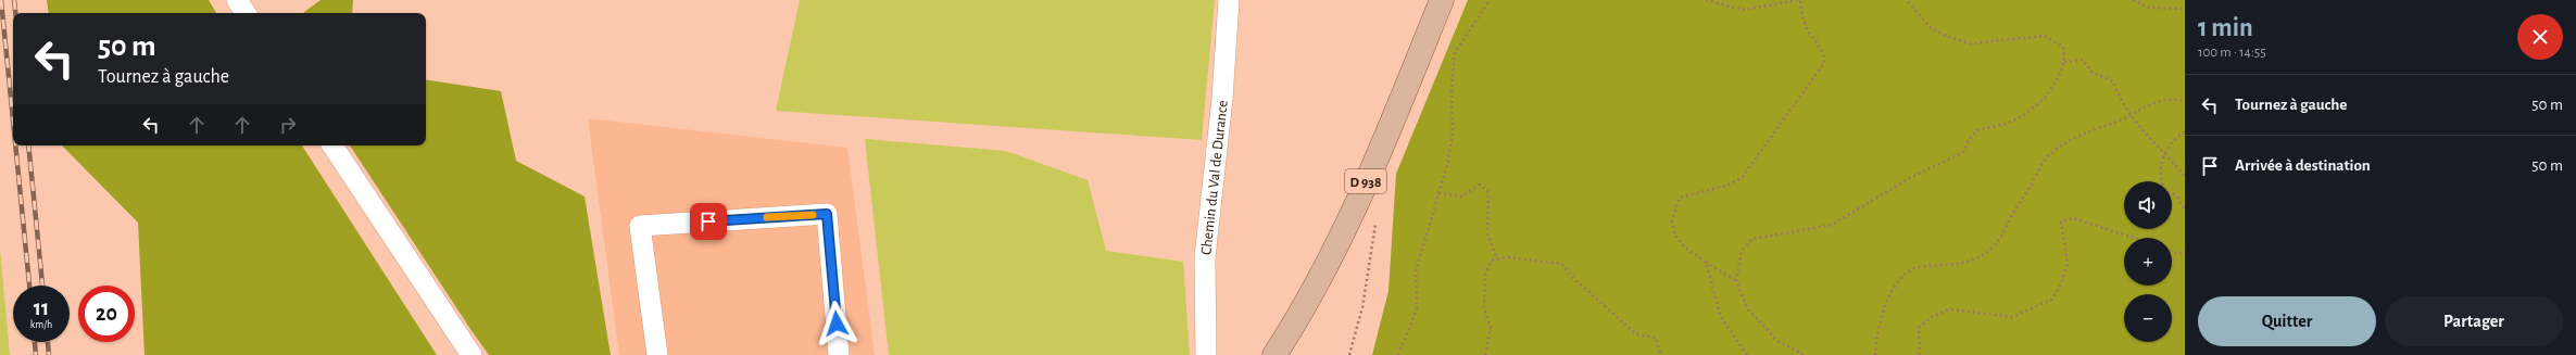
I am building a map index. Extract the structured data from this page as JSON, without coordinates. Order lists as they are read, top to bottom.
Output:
{
  "streets": {
    "main road": ["D 938"],
    "street": ["Chemin du Val de Durance"]
  },
  "page": {
    "heading": ["1 min", "100 m · 14:55"],
    "turn": ["50 m", "Tournez à gauche"],
    "list": [
      {
        "name": "Tournez à gauche",
        "value": "50 m"
      },
      {
        "name": "Arrivée à destination",
        "value": "50 m"
      }
    ],
    "map_buttons": ["+", "−"],
    "speed": "11 km/h",
    "limit": "20",
    "buttons": ["Quitter", "Partager"]
  }
}
